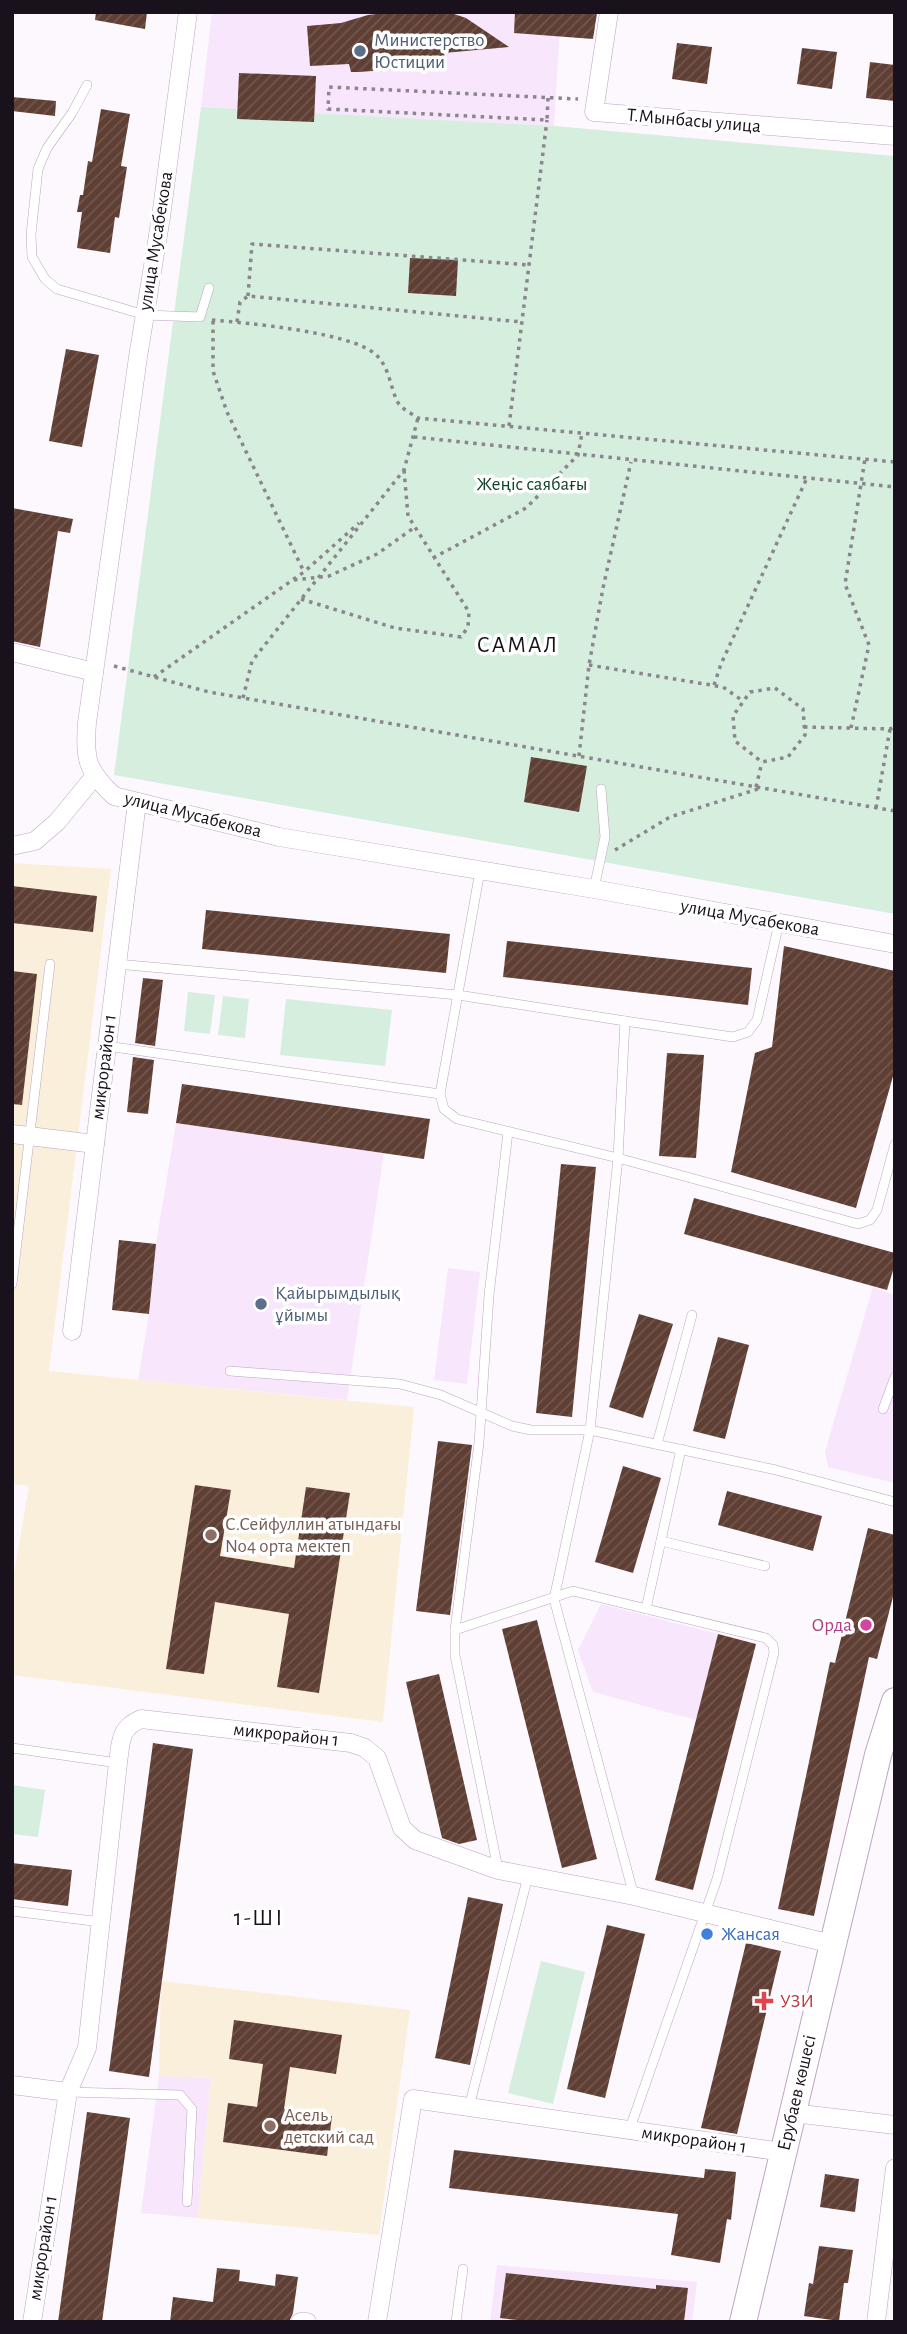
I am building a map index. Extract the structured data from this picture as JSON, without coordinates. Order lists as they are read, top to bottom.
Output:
{
  "streets": {
    "main road": ["Ерубаев көшесі"],
    "street": ["Т.Мынбасы улица", "улица Мусабекова", "микрорайон 1"]
  },
  "crossings": [
    ["улица Мусабекова", "микрорайон 1"],
    ["микрорайон 1", "Ерубаев көшесі"]
  ],
  "districts": ["САМАЛ", "1-ШІ"],
  "parks": ["Жеңіс саябағы"],
  "places": {
    "other": [
      "Министерство Юстиции",
      "Қайырымдылық ұйымы",
      "С.Сейфуллин атындағы No4 орта мектеп",
      "Орда",
      "Жансая",
      "Асель детский сад"
    ],
    "health": ["УЗИ"]
  }
}
